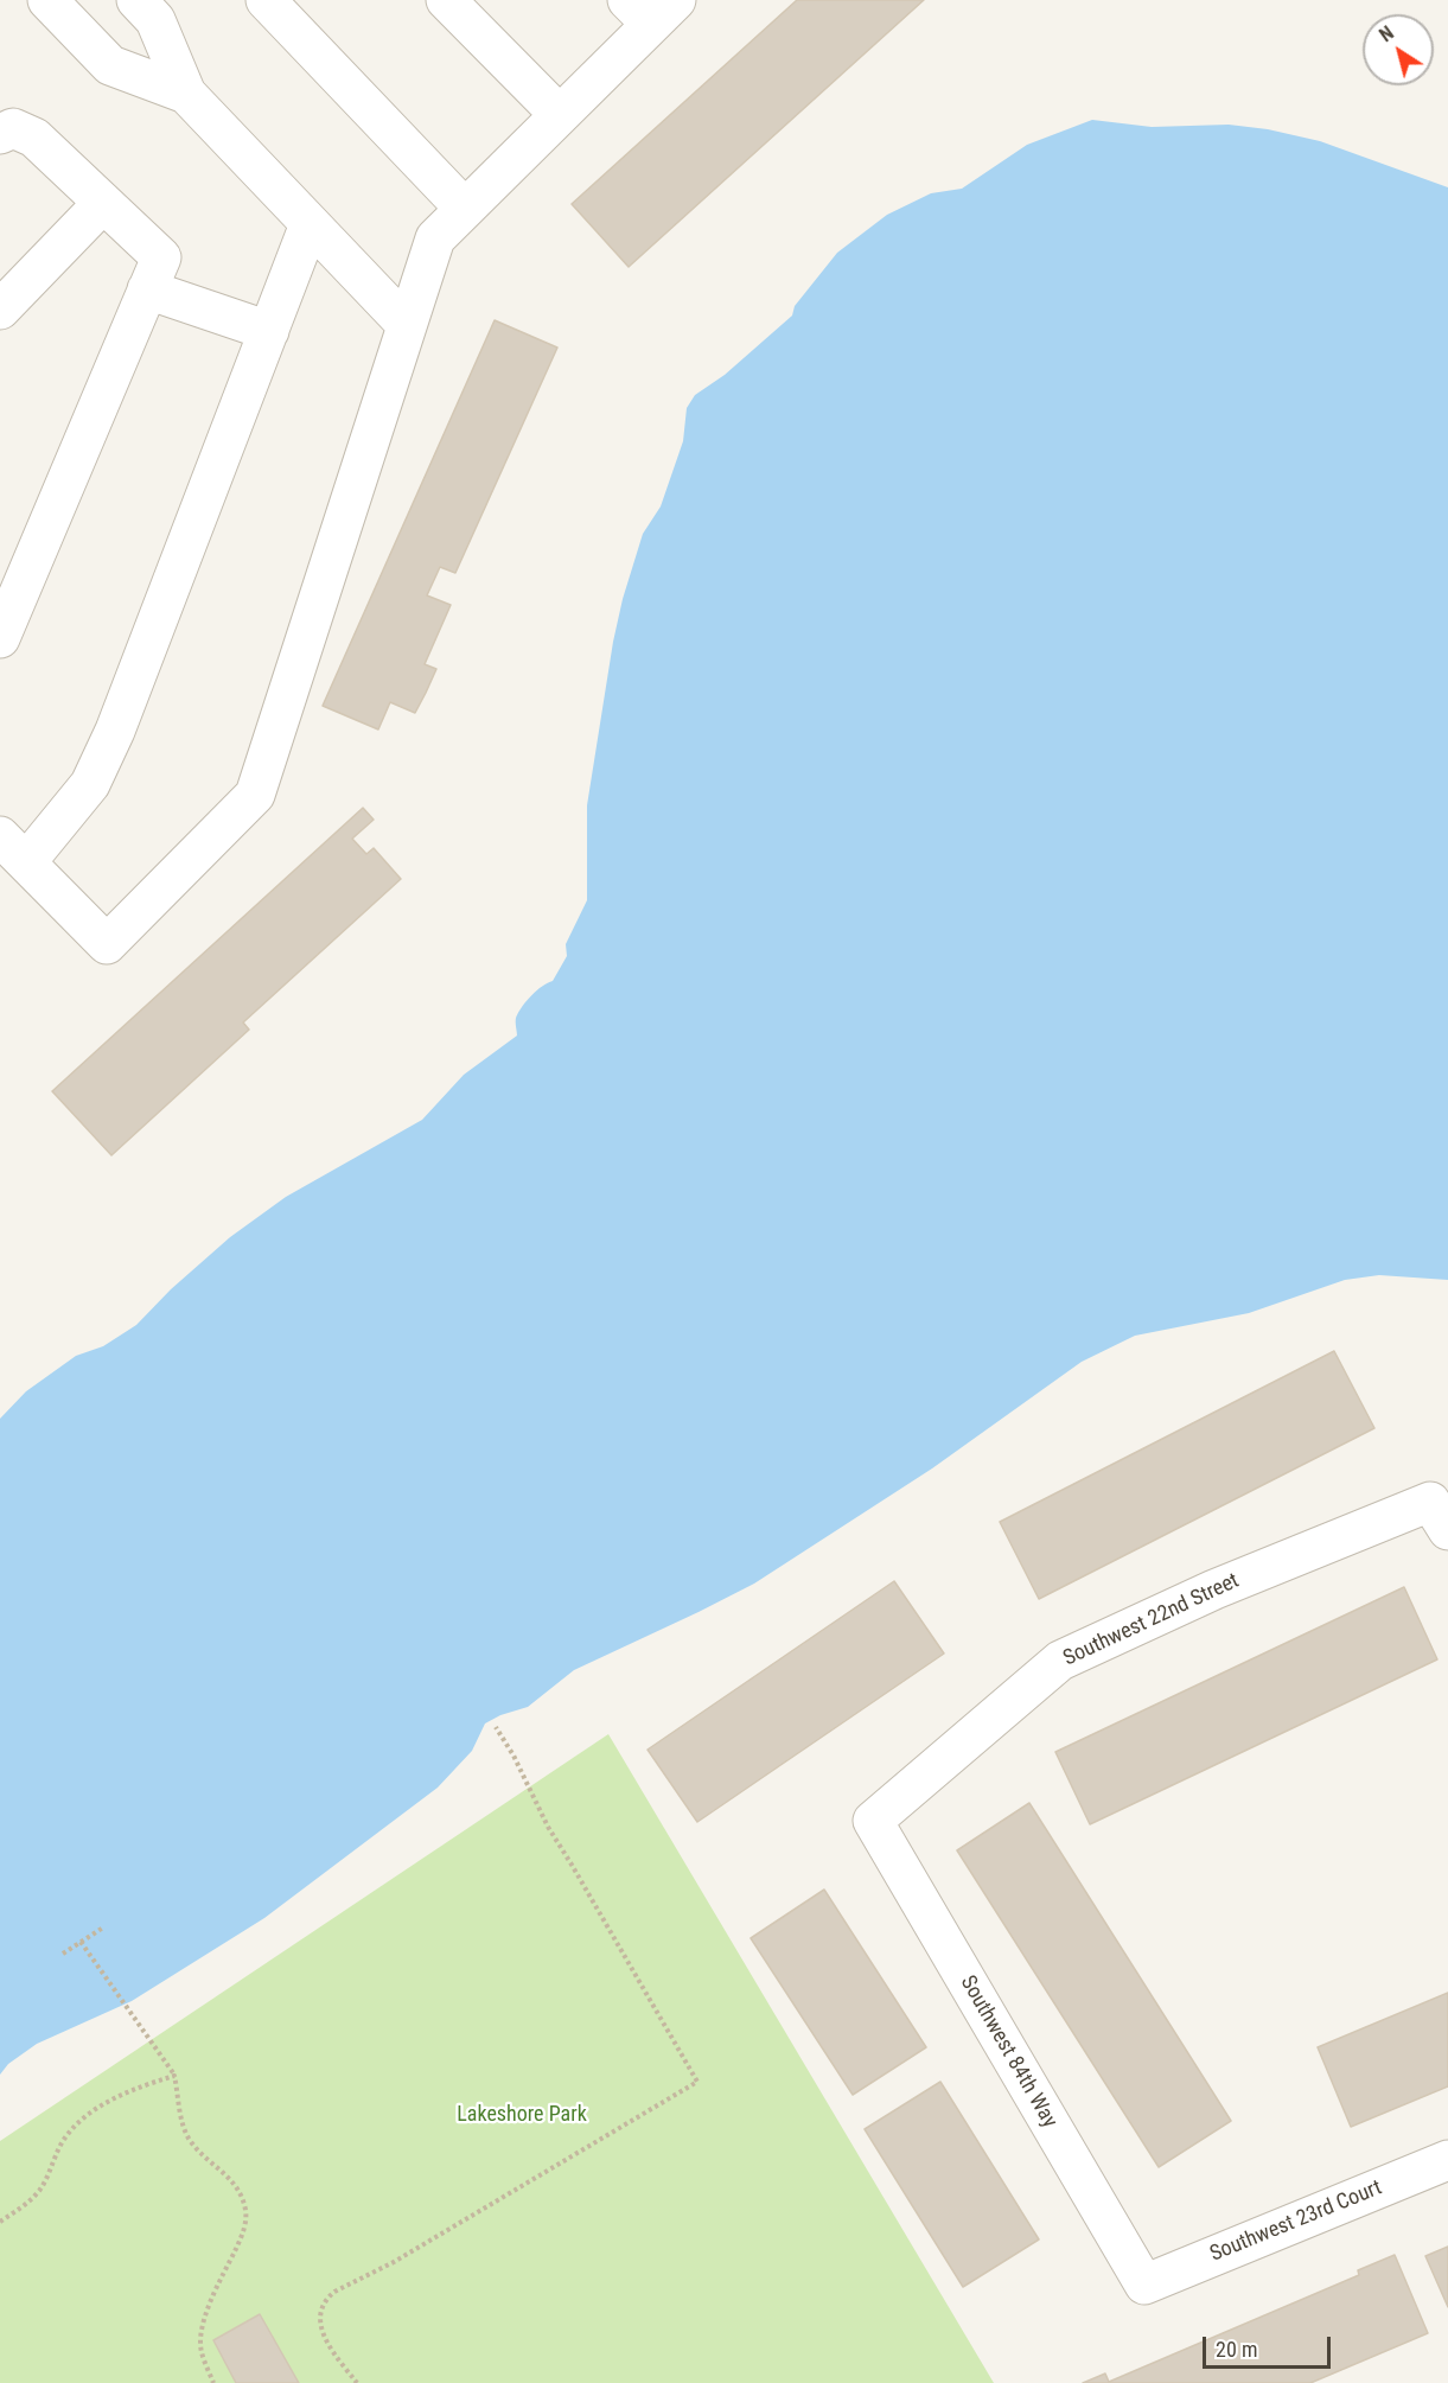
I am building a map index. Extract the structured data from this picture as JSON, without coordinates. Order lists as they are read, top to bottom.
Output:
{
  "streets": {
    "street": ["Southwest 22nd Street", "Southwest 84th Way", "Southwest 23rd Court"]
  },
  "crossings": [
    ["Southwest 22nd Street", "Southwest 84th Way"],
    ["Southwest 84th Way", "Southwest 23rd Court"]
  ],
  "parks": ["Lakeshore Park"],
  "scale_bar": "20 m",
  "north": "top left"
}
